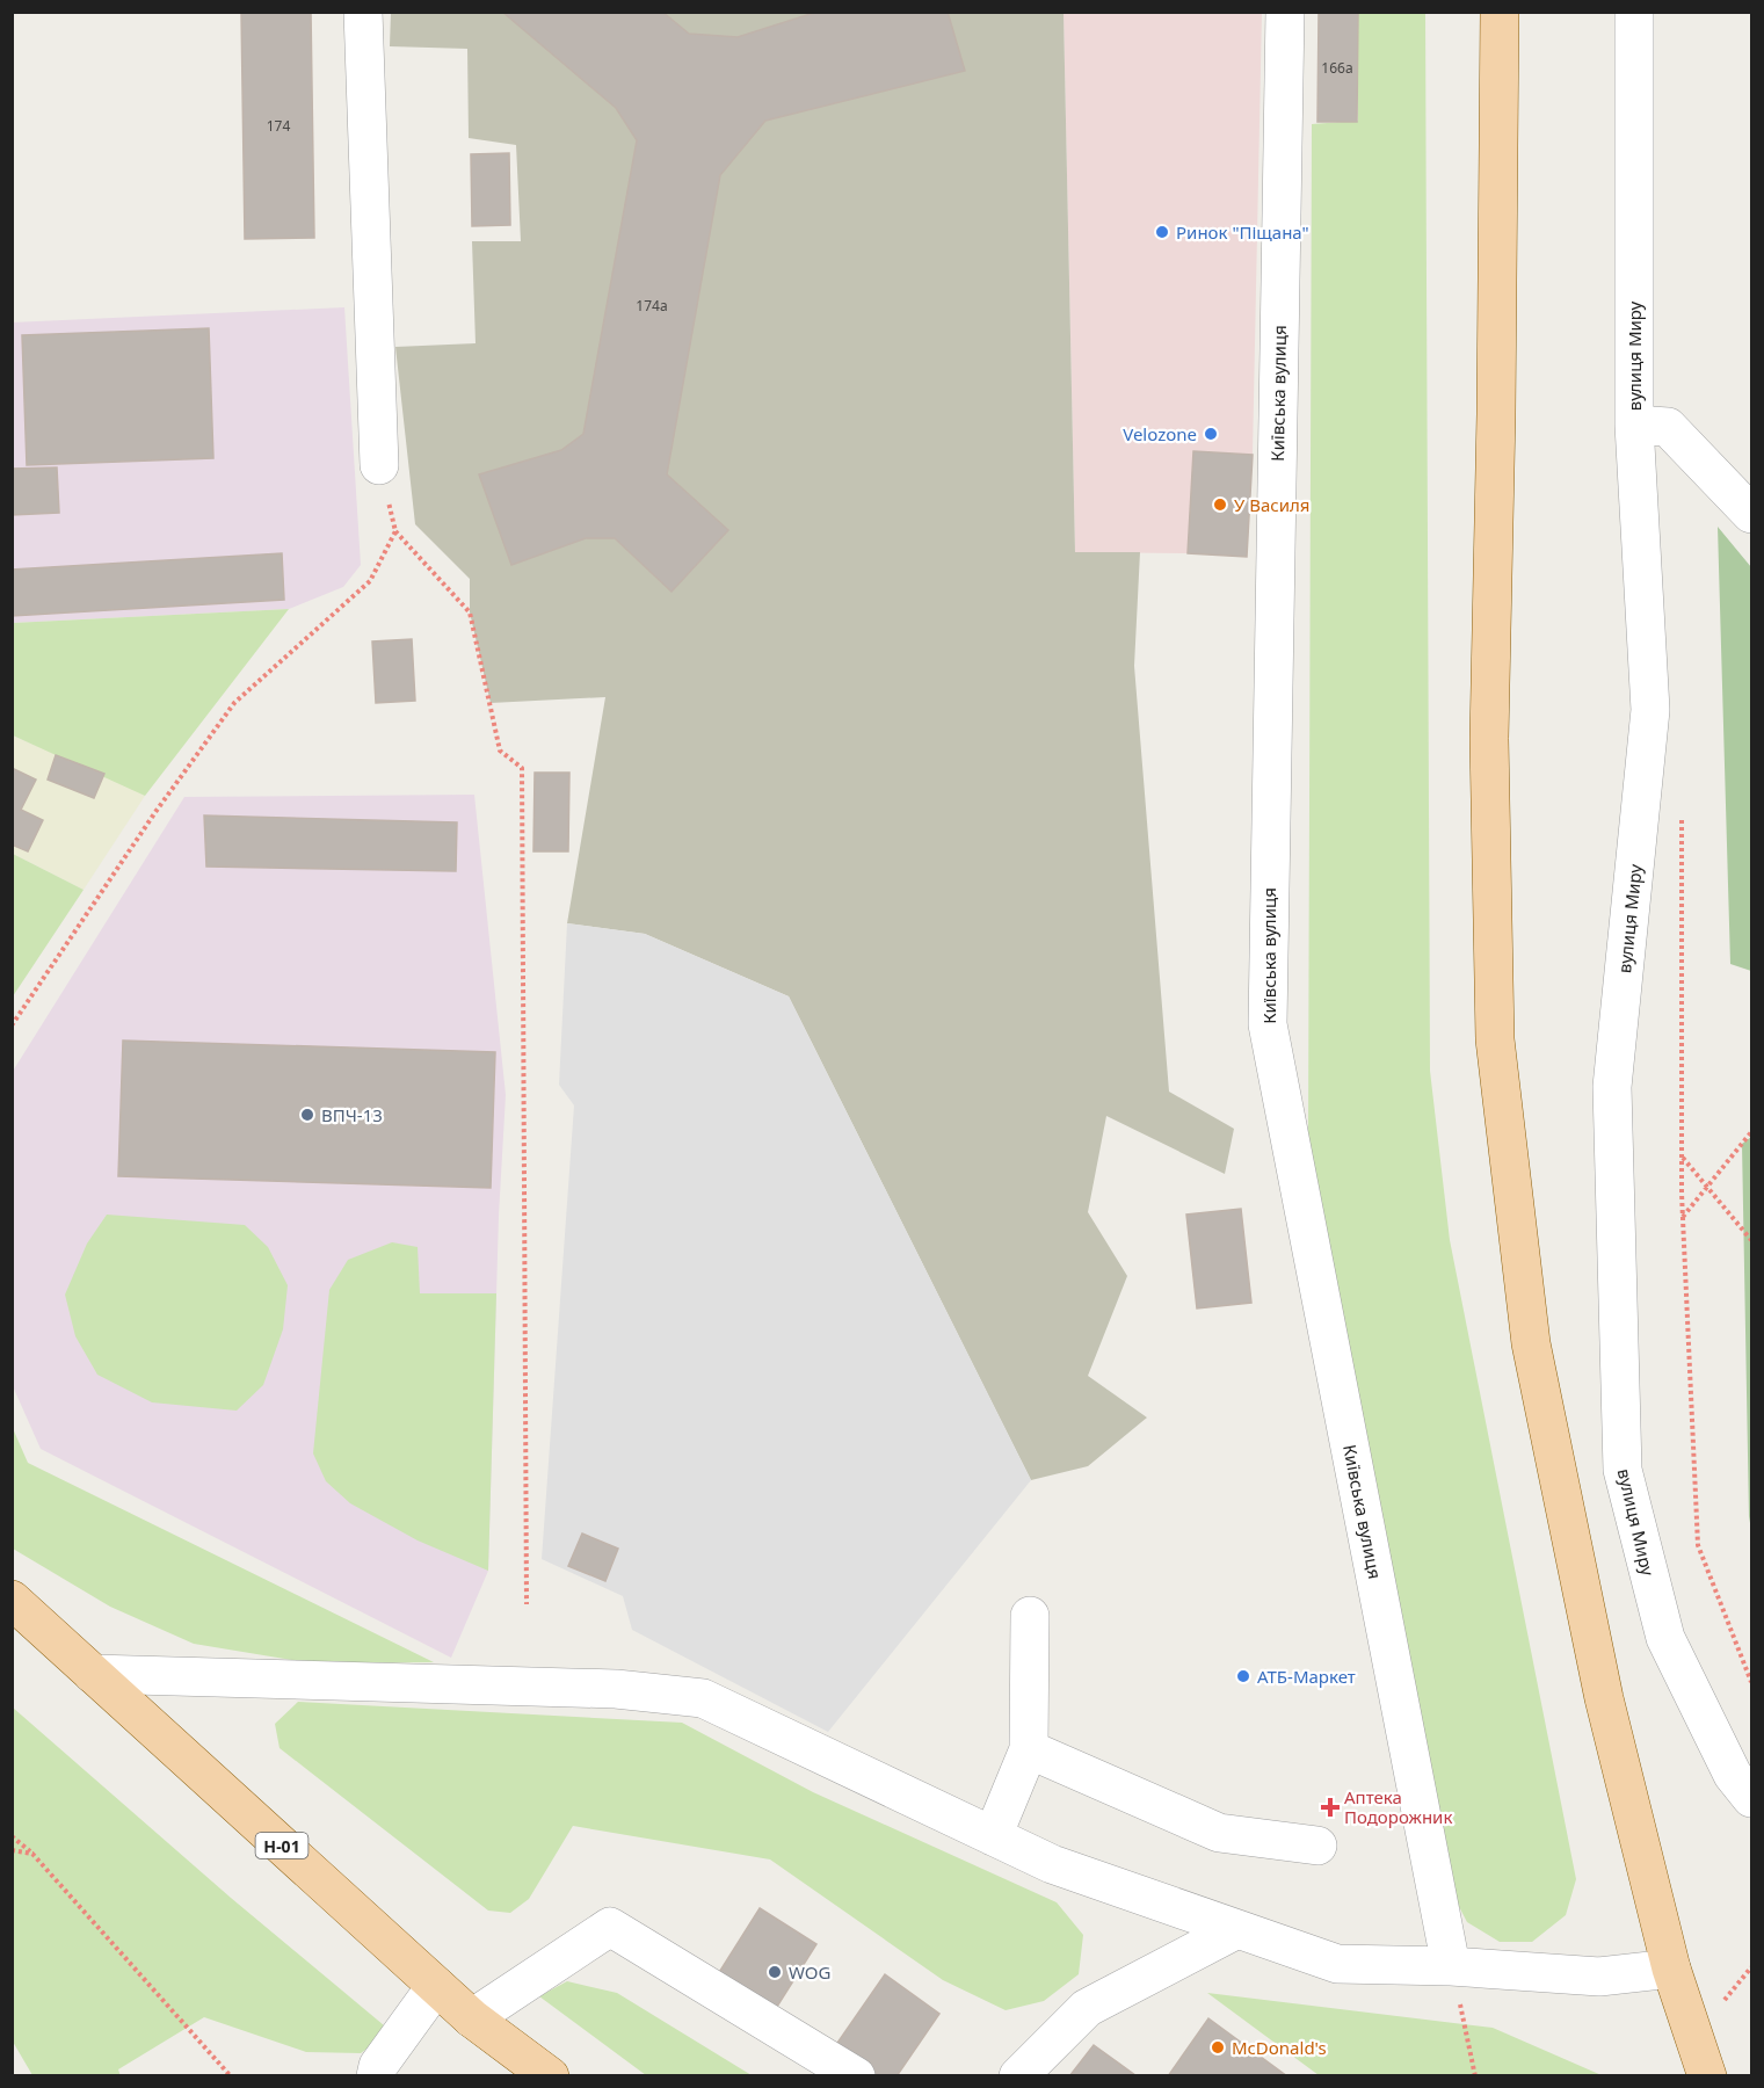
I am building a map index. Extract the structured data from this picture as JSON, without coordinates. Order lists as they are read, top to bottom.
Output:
{
  "streets": {
    "main road": ["Н-01"],
    "street": ["вулиця Миру", "Київська вулиця"]
  },
  "places": {
    "other": [
      "Ринок \"Піщана\"",
      "Velozone",
      "У Василя",
      "ВПЧ-13",
      "АТБ-Маркет",
      "WOG",
      "McDonald's"
    ],
    "health": ["Аптека Подорожник"]
  },
  "house_numbers": ["166а", "174", "174а"]
}
